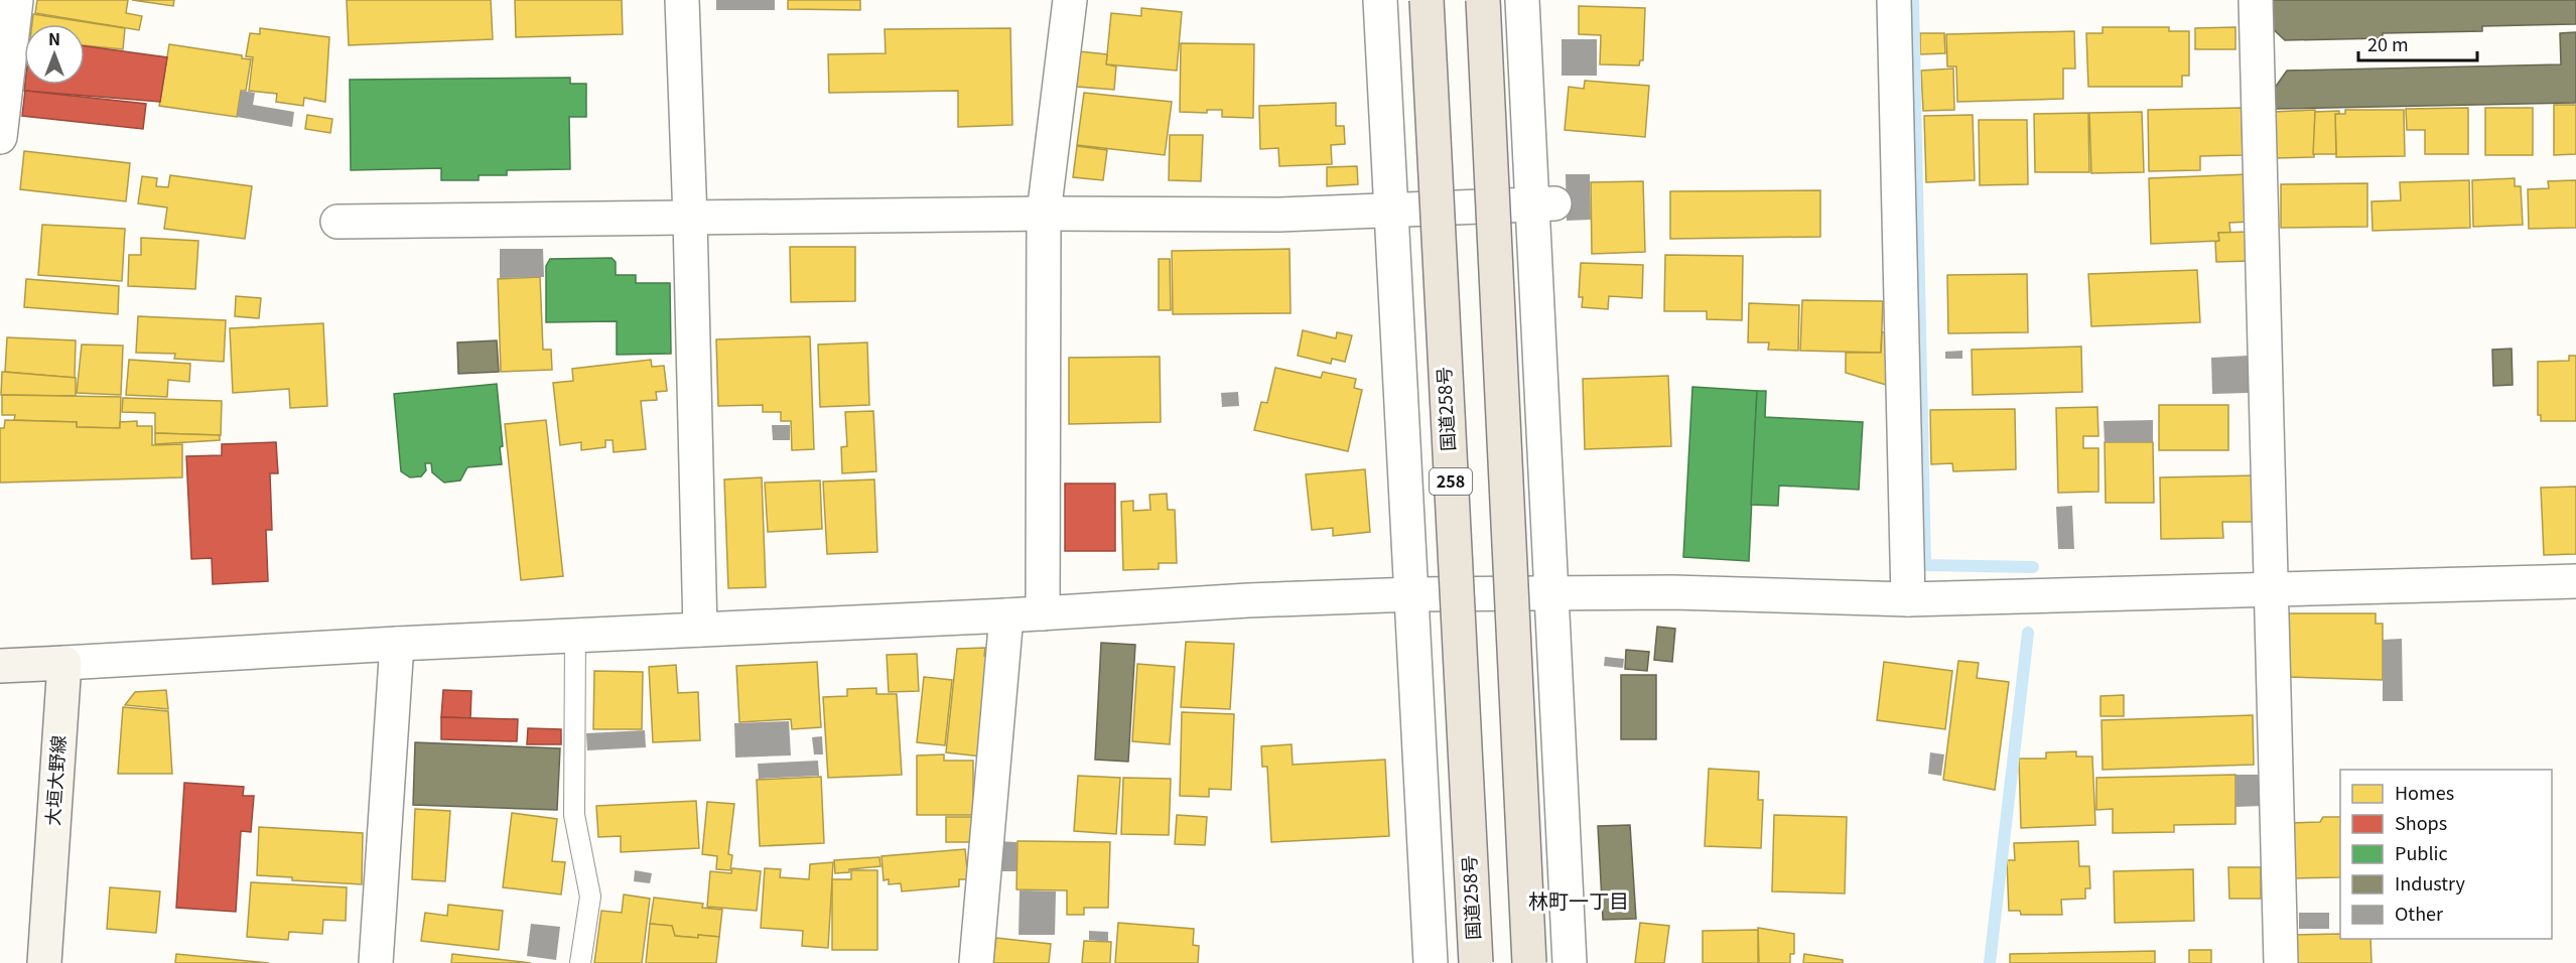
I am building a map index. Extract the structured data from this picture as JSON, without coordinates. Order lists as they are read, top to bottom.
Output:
{
  "streets": {
    "highway": ["国道258号", "258"],
    "main road": ["大垣大野線"]
  },
  "districts": ["林町一丁目"],
  "legend": [
    "Homes",
    "Shops",
    "Public",
    "Industry",
    "Other"
  ],
  "scale_bar": "20 m",
  "north": "top"
}
